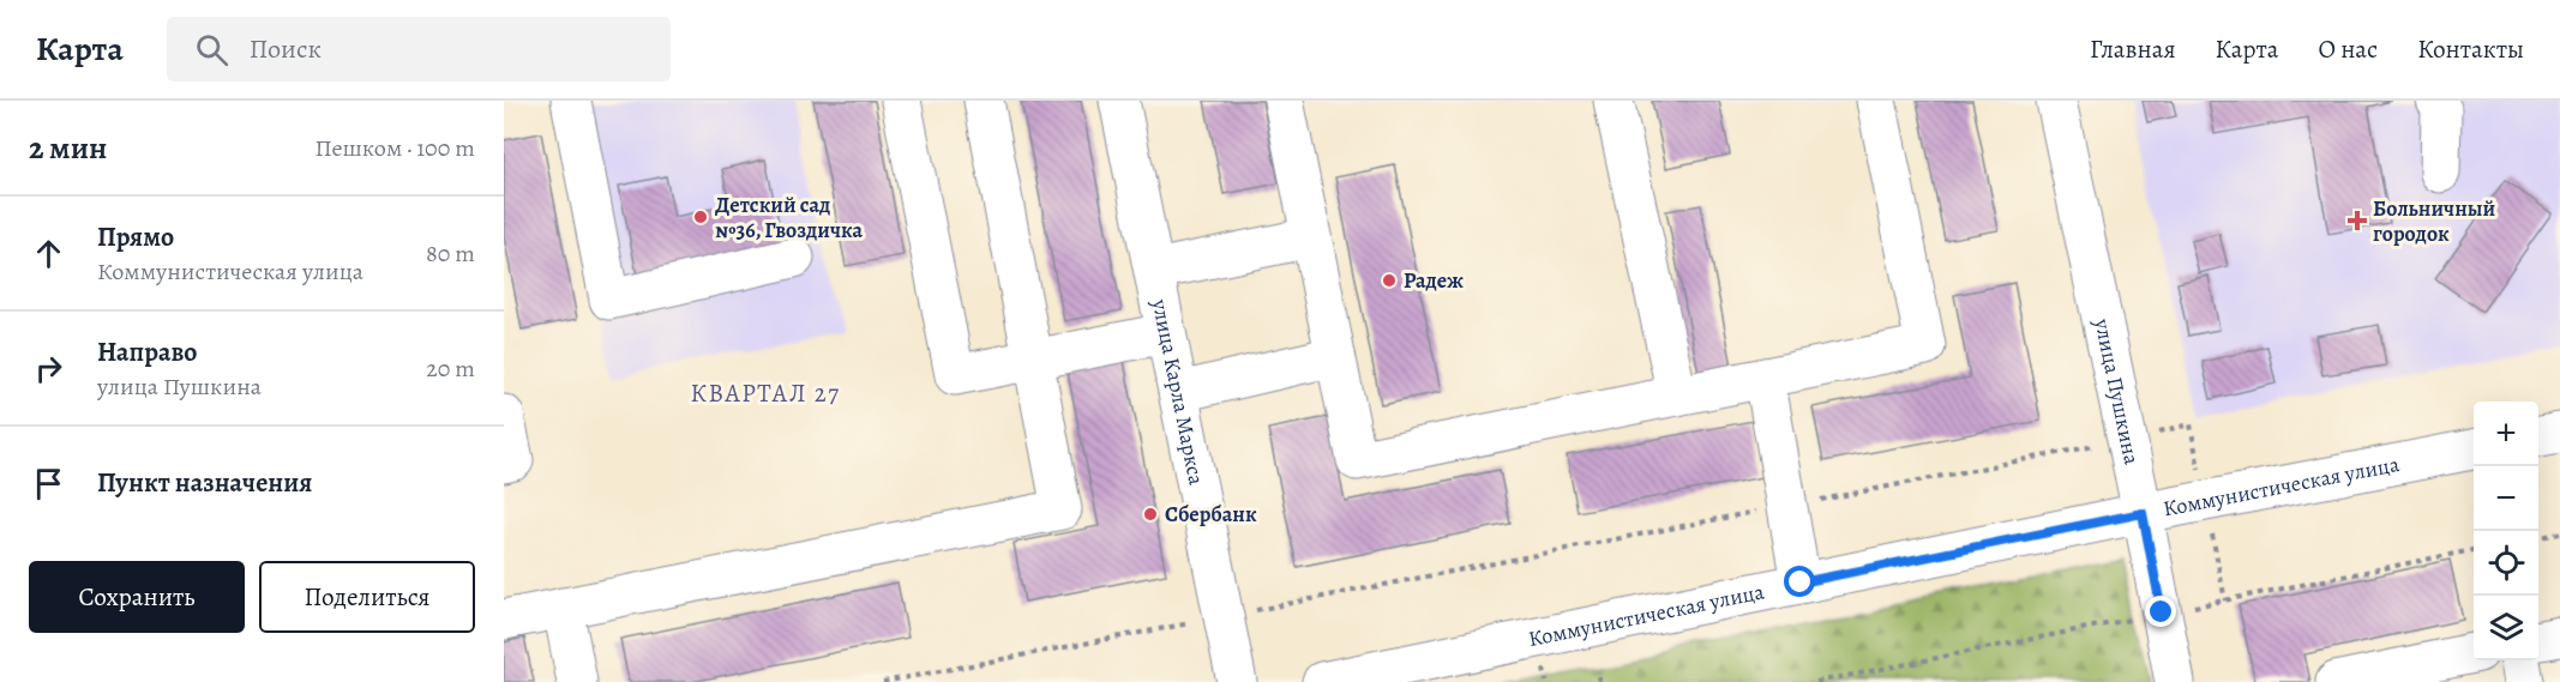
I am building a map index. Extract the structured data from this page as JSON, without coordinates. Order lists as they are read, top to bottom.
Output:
{
  "streets": {
    "street": ["улица Карла Маркса", "улица Пушкина", "Коммунистическая улица"]
  },
  "crossings": [
    ["улица Пушкина", "Коммунистическая улица"]
  ],
  "districts": ["КВАРТАЛ 27"],
  "places": {
    "other": ["Детский сад №36, Гвоздичка", "Радеж", "Сбербанк"],
    "health": ["Больничный городок"]
  },
  "page": {
    "header": "Карта",
    "search": "Поиск",
    "nav": [
      "Главная",
      "Карта",
      "О нас",
      "Контакты"
    ],
    "heading": ["2 мин", "Пешком · 100 m"],
    "list": [
      ["Прямо", "Коммунистическая улица", "80 m"],
      ["Направо", "улица Пушкина", "20 m"],
      "Пункт назначения"
    ],
    "map_buttons": ["+", "−"],
    "buttons": ["Сохранить", "Поделиться"]
  }
}
